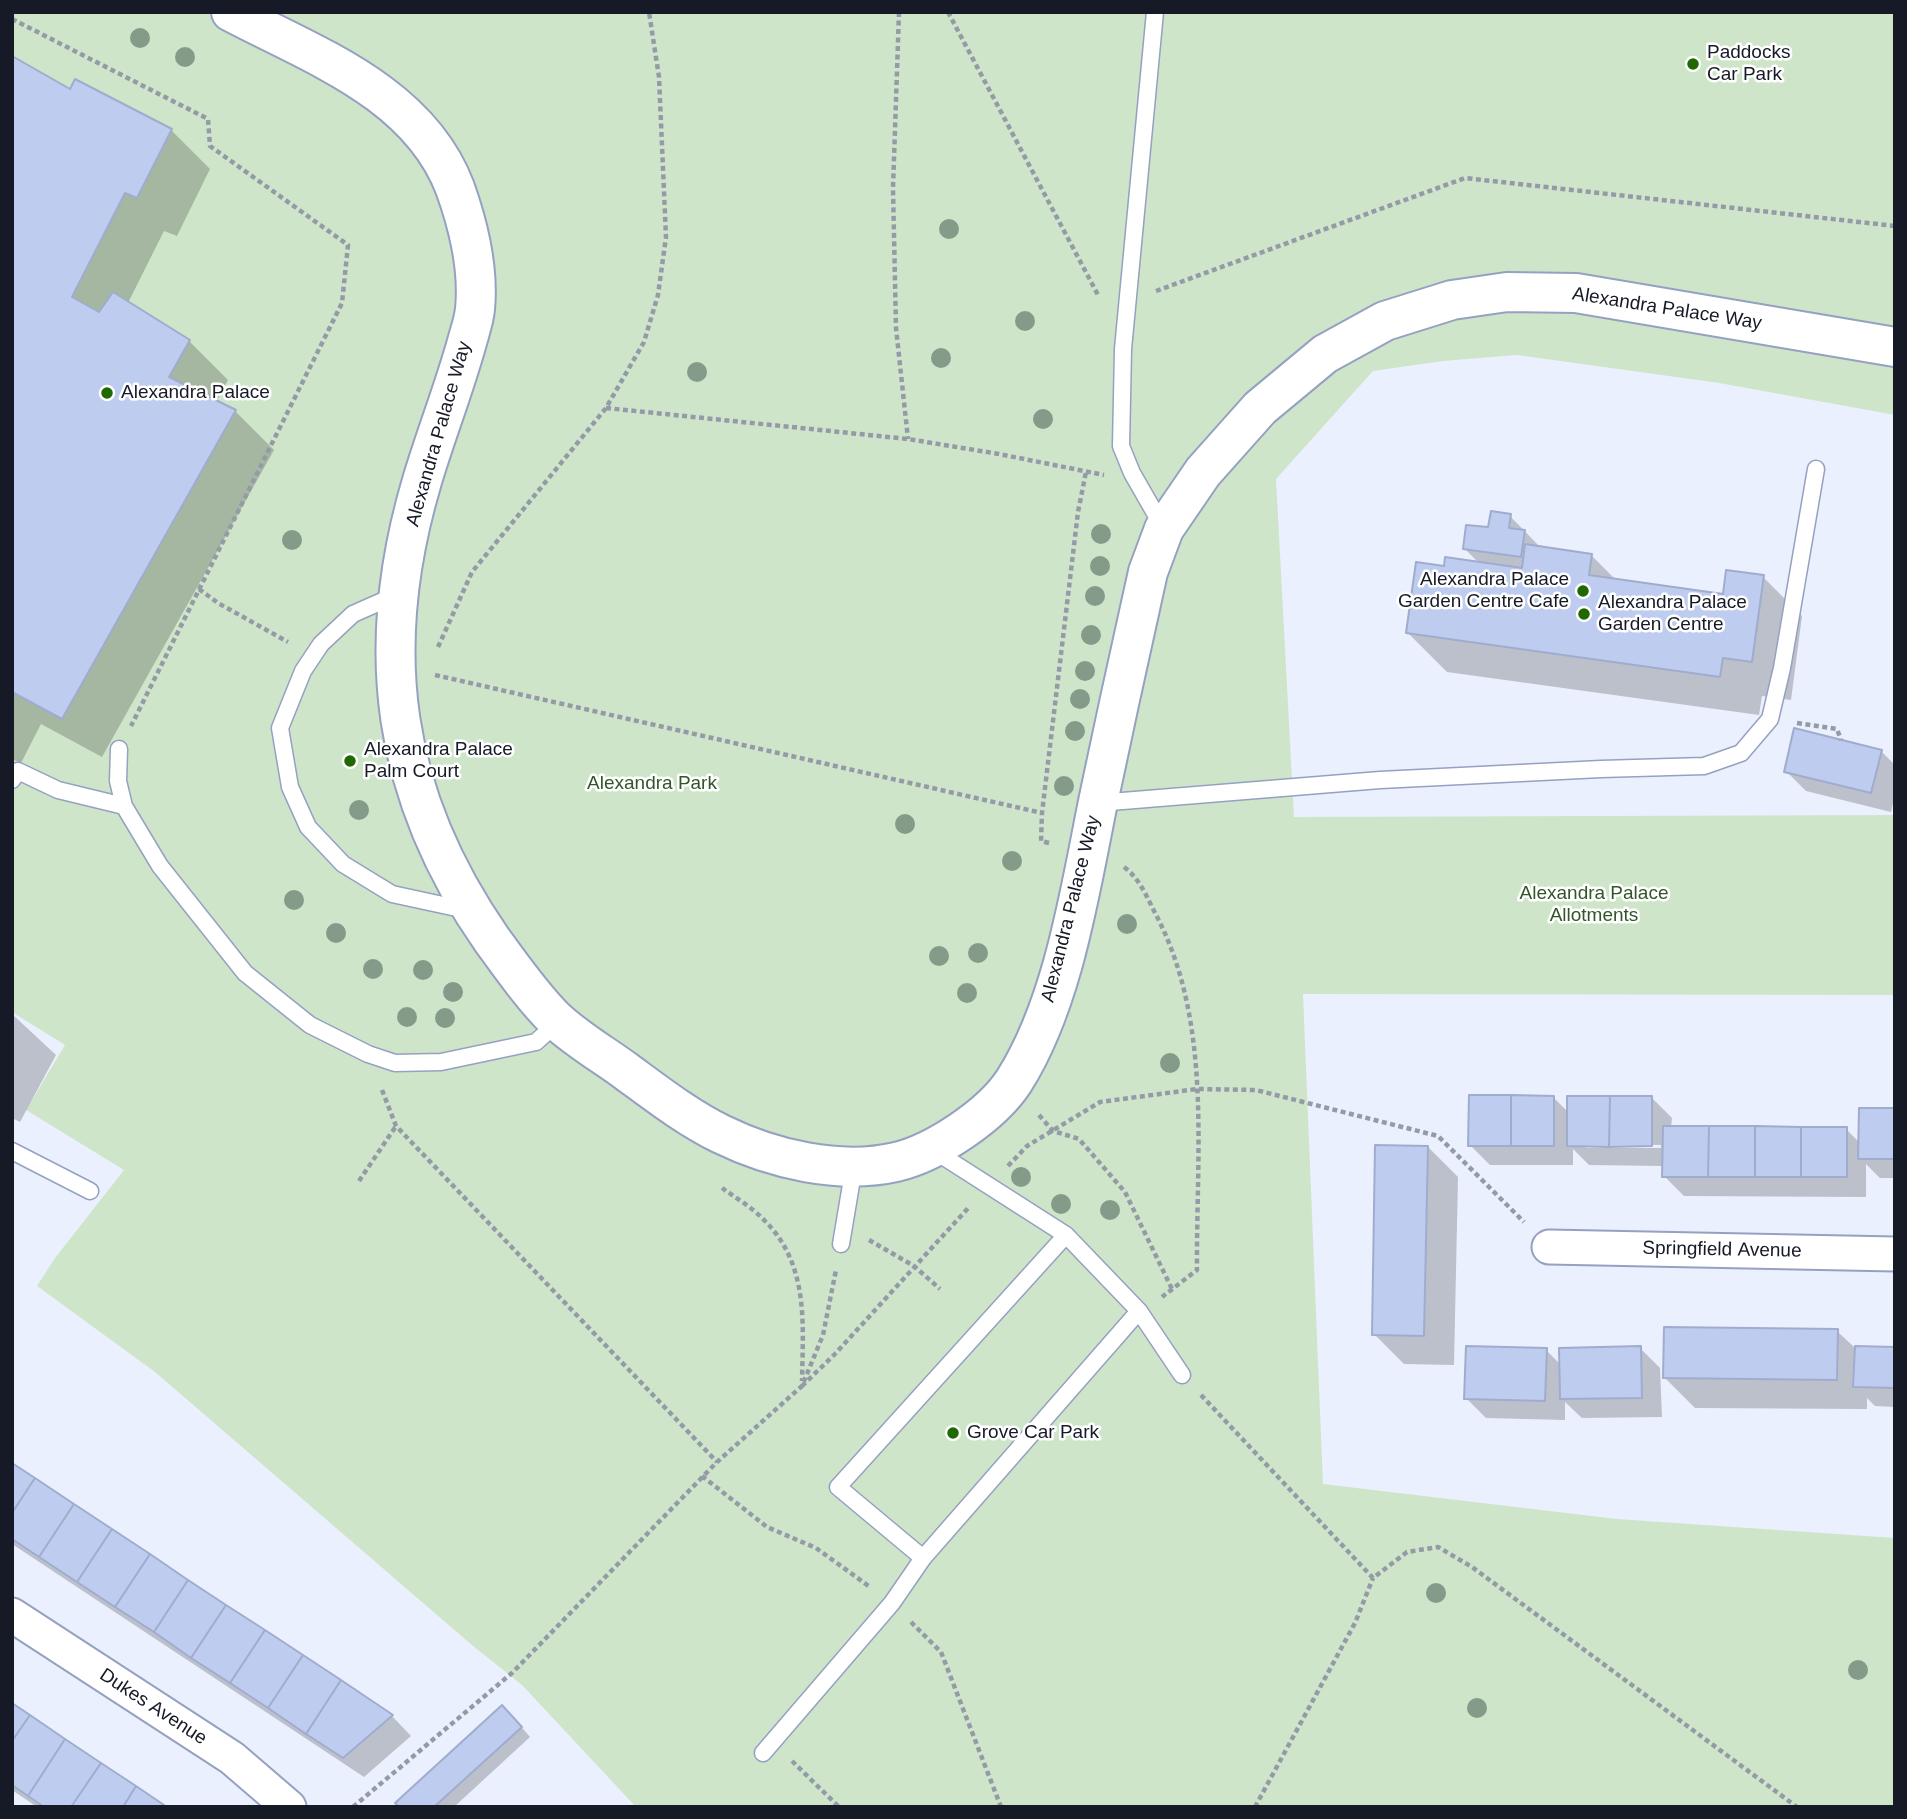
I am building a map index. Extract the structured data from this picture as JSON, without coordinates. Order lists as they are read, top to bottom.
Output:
{
  "streets": {
    "street": ["Alexandra Palace Way", "Springfield Avenue", "Dukes Avenue"]
  },
  "parks": ["Alexandra Park", "Alexandra Palace Allotments"],
  "places": [
    "Paddocks Car Park",
    "Alexandra Palace",
    "Alexandra Palace Garden Centre Cafe",
    "Alexandra Palace Garden Centre",
    "Alexandra Palace Palm Court",
    "Grove Car Park"
  ]
}
